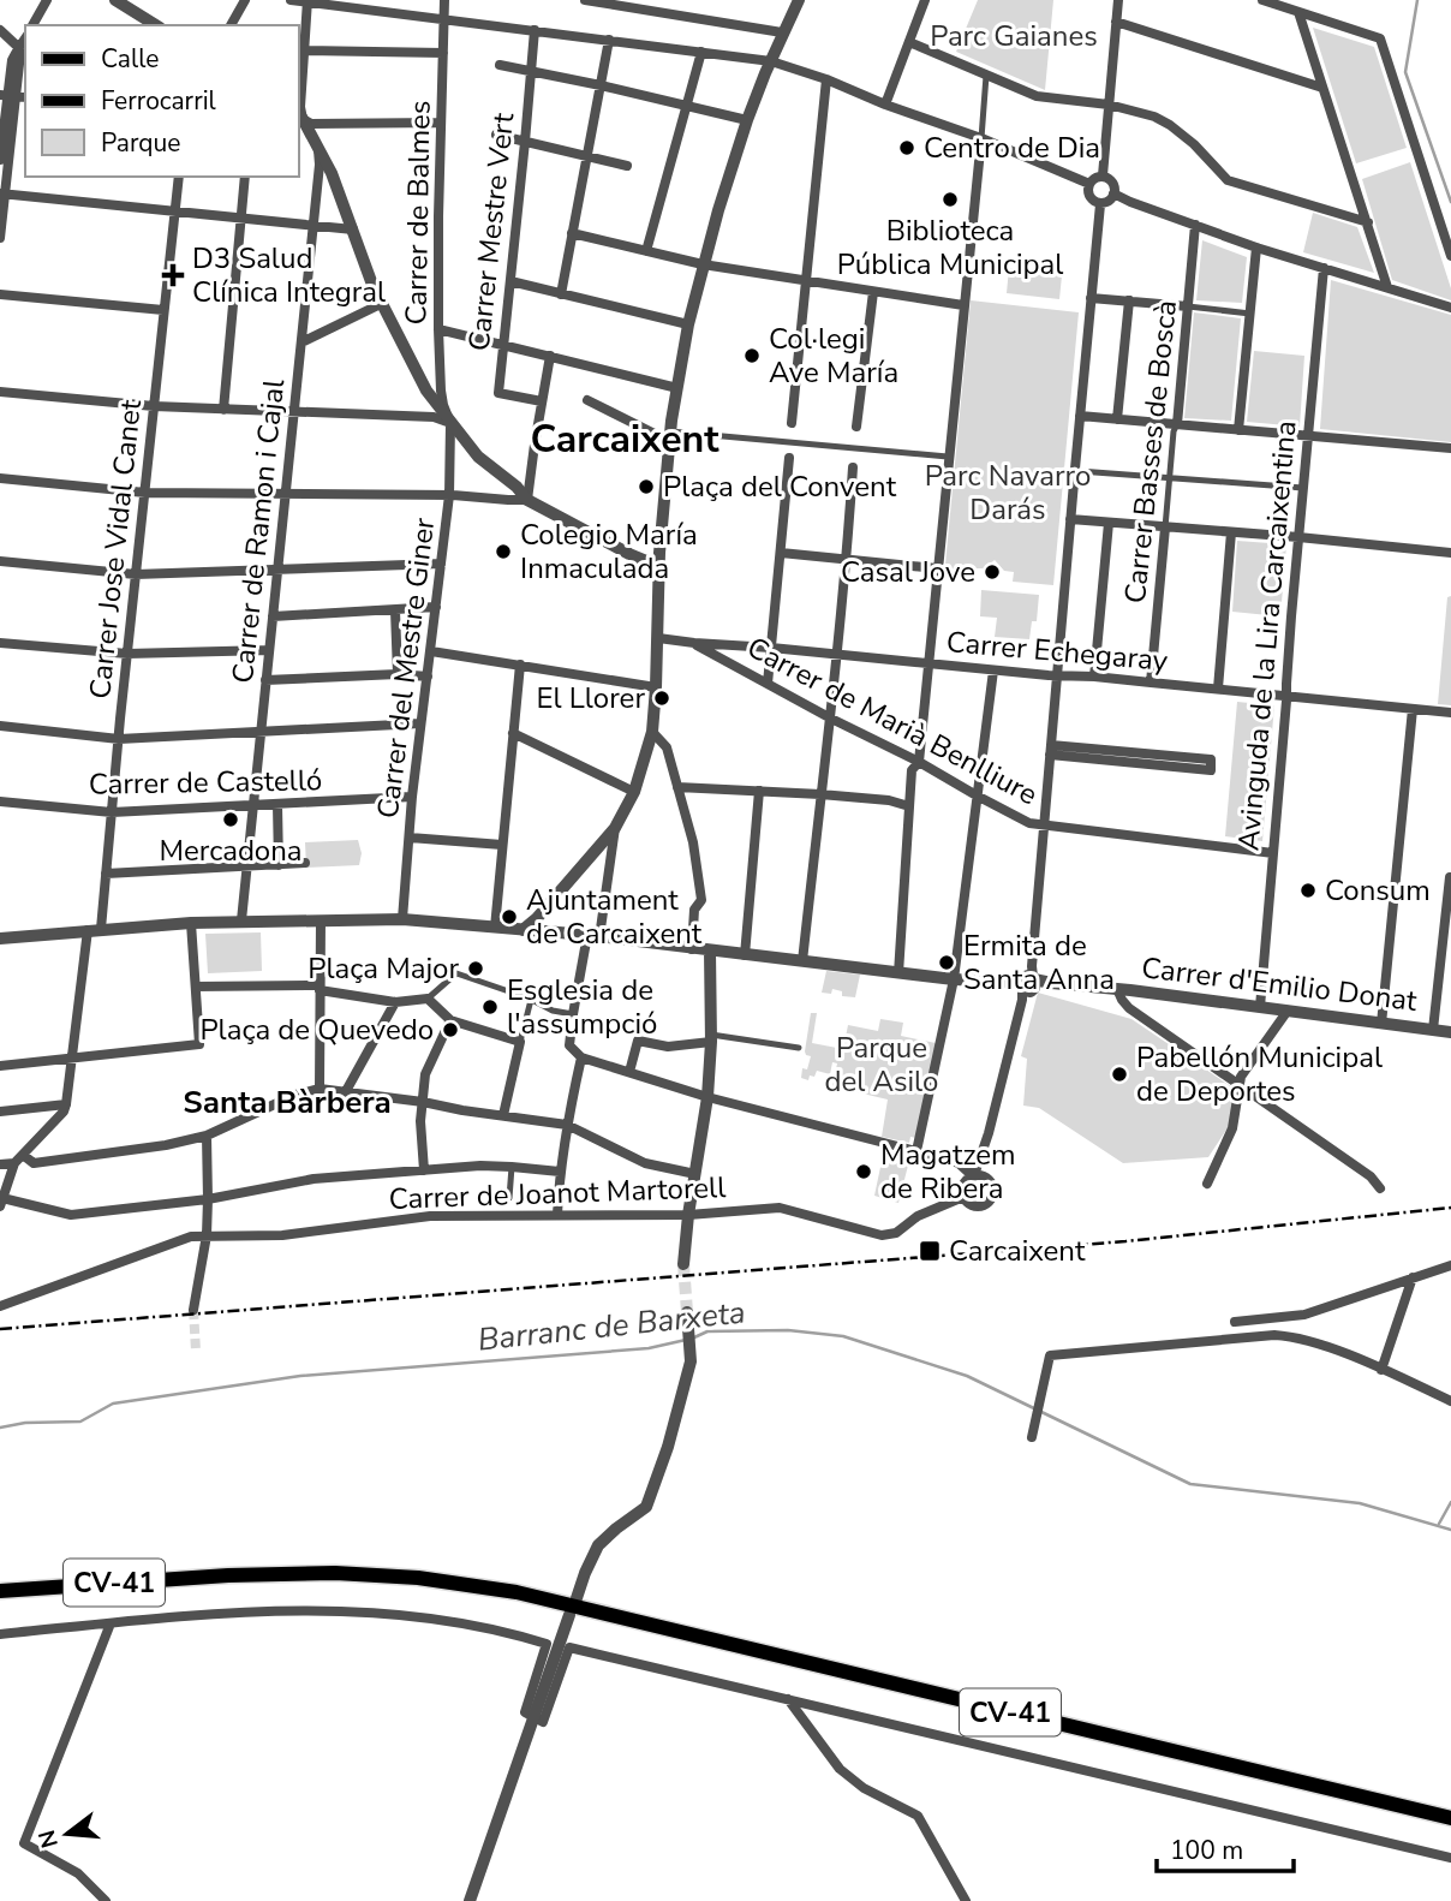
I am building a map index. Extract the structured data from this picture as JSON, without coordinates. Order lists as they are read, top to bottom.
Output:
{
  "streets": {
    "main road": ["CV-41"],
    "street": [
      "Carrer de Balmes",
      "Carrer Mestre Vert",
      "Carrer Basses de Boscà",
      "Carrer de Ramon i Cajal",
      "Carrer Jose Vidal Canet",
      "Avinguda de la Lira Carcaixentina",
      "Carrer Echegaray",
      "Carrer del Mestre Giner",
      "Carrer de Marià Benlliure",
      "Carrer de Castelló",
      "Carrer d'Emilio Donat",
      "Carrer de Joanot Martorell"
    ]
  },
  "crossings": [
    ["Carrer de Balmes", "Carrer del Mestre Giner"],
    ["Carrer Basses de Boscà", "Carrer Echegaray"],
    ["Carrer de Ramon i Cajal", "Carrer de Castelló"],
    ["Carrer Jose Vidal Canet", "Carrer de Castelló"],
    ["Avinguda de la Lira Carcaixentina", "Carrer Echegaray"],
    ["Avinguda de la Lira Carcaixentina", "Carrer de Marià Benlliure"],
    ["Avinguda de la Lira Carcaixentina", "Carrer d'Emilio Donat"],
    ["Carrer Echegaray", "Carrer de Marià Benlliure"],
    ["Carrer del Mestre Giner", "Carrer de Castelló"]
  ],
  "districts": ["Carcaixent", "Santa Bàrbera"],
  "water": ["Barranc de Barxeta"],
  "parks": ["Parc Gaianes", "Parc Navarro Darás", "Parque del Asilo"],
  "places": {
    "other": [
      "Centro de Dia",
      "Biblioteca Pública Municipal",
      "Col·legi Ave María",
      "Plaça del Convent",
      "Colegio María Inmaculada",
      "Casal Jove",
      "El Llorer",
      "Mercadona",
      "Consum",
      "Ajuntament de Carcaixent",
      "Ermita de Santa Anna",
      "Plaça Major",
      "Esglesia de l'assumpció",
      "Plaça de Quevedo",
      "Pabellón Municipal de Deportes",
      "Magatzem de Ribera"
    ],
    "health": ["D3 Salud Clínica Integral"],
    "transit": ["Carcaixent"]
  },
  "legend": ["Calle", "Ferrocarril", "Parque"],
  "scale_bar": "100 m",
  "north": "left"
}
